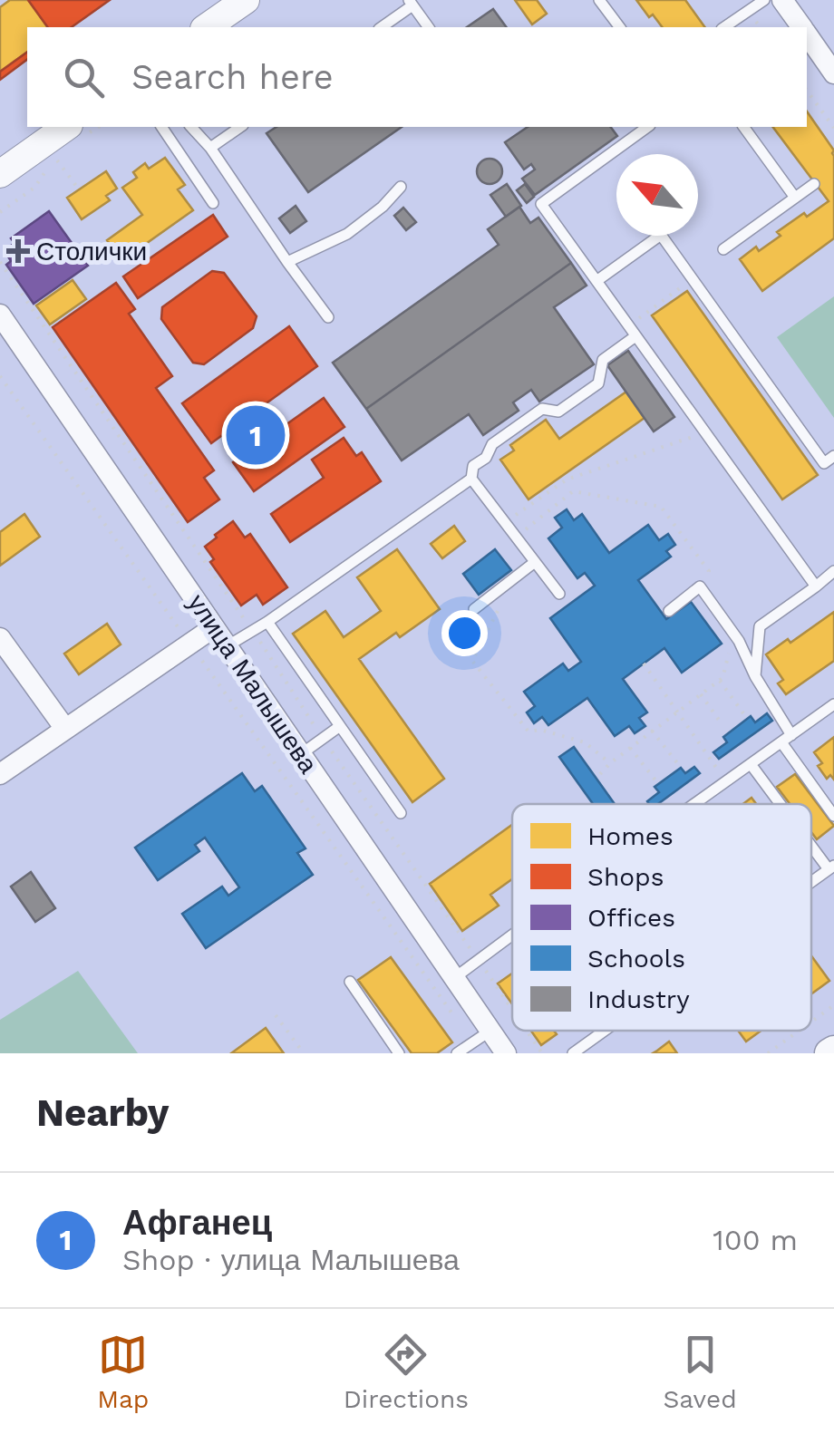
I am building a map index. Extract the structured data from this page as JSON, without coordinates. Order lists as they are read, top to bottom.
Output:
{
  "streets": {
    "street": ["улица Малышева"]
  },
  "places": {
    "health": ["Столички"]
  },
  "legend": [
    "Homes",
    "Shops",
    "Offices",
    "Schools",
    "Industry"
  ],
  "north": "top left",
  "page": {
    "search": "Search here",
    "pins": "1",
    "heading": "Nearby",
    "list": [
      {
        "mark": "1",
        "name": "Афганец",
        "note": "Shop · улица Малышева",
        "value": "100 m"
      }
    ],
    "nav": ["Map", "Directions", "Saved"]
  }
}
